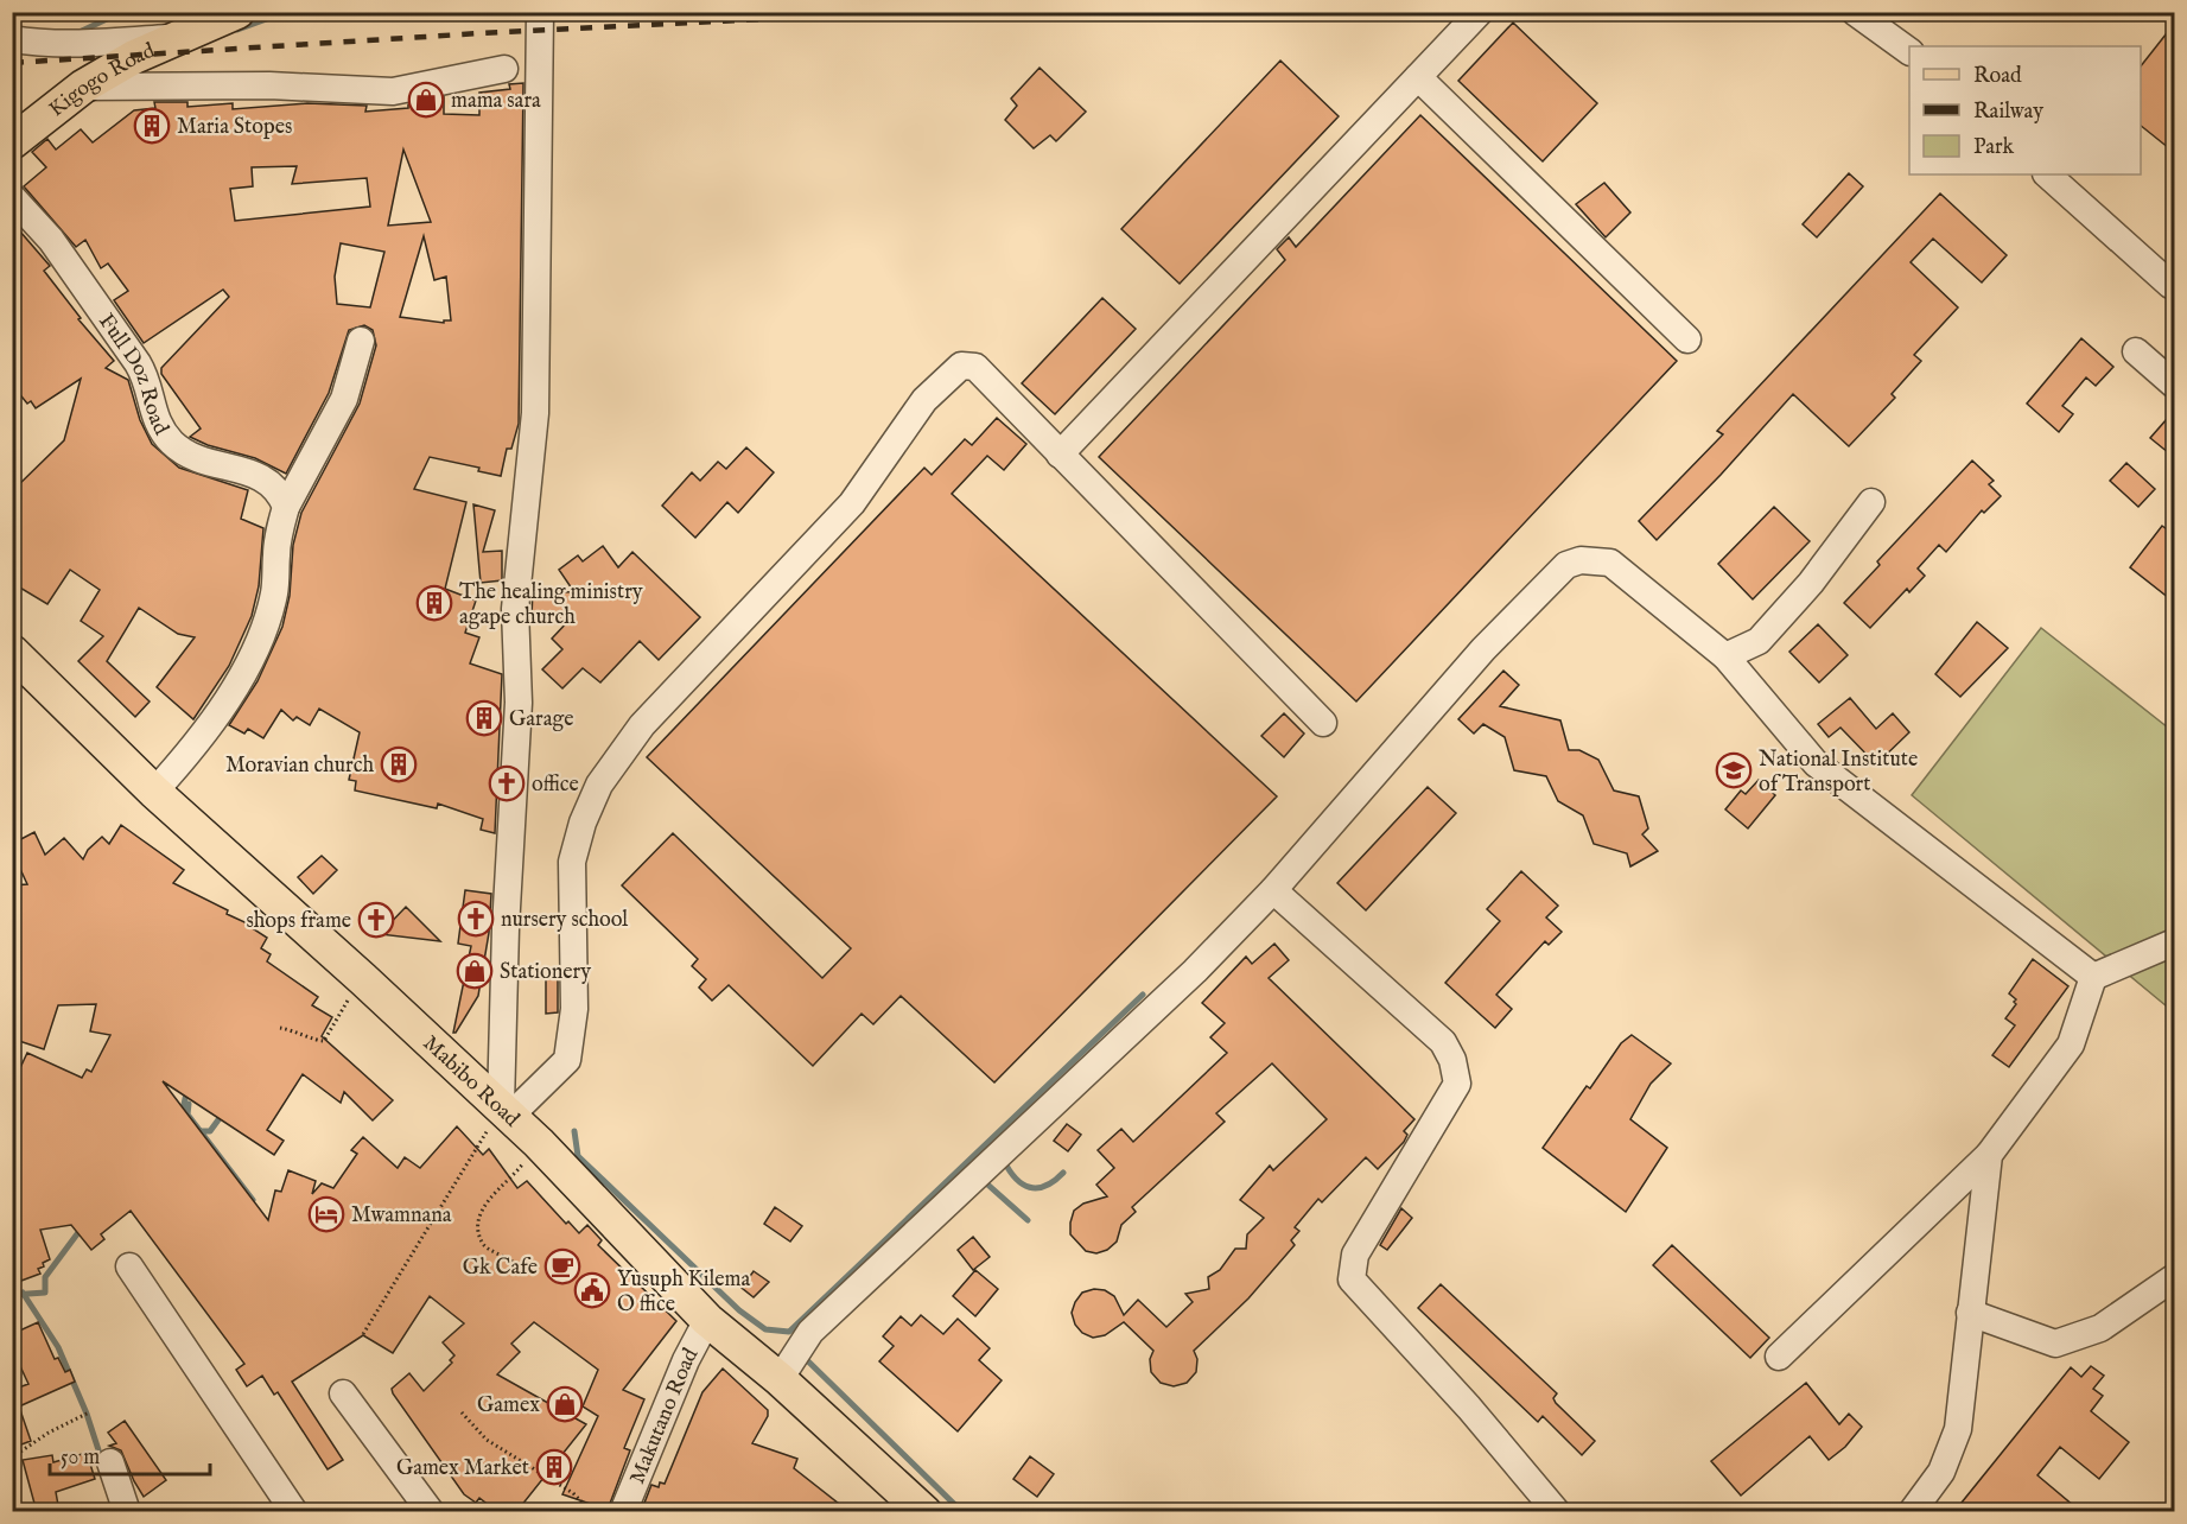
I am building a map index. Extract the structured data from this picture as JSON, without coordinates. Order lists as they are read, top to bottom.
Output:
{
  "streets": {
    "main road": ["Kigogo Road", "Mabibo Road"],
    "street": ["Full Doz Road", "Makutano Road"]
  },
  "crossings": [
    ["Mabibo Road", "Makutano Road"]
  ],
  "places": {
    "shop": ["mama sara", "Stationery", "Gamex"],
    "building": [
      "Maria Stopes",
      "The healing ministry agape church",
      "Garage",
      "Moravian church",
      "Gamex Market"
    ],
    "school or university": ["National Institute of Transport"],
    "church": ["office", "nursery school", "shops frame"],
    "hotel": ["Mwamnana"],
    "cafe": ["Gk Cafe"],
    "public building": ["Yusuph Kilema O ffice"]
  },
  "legend": ["Road", "Railway", "Park"],
  "scale_bar": "50 m"
}
